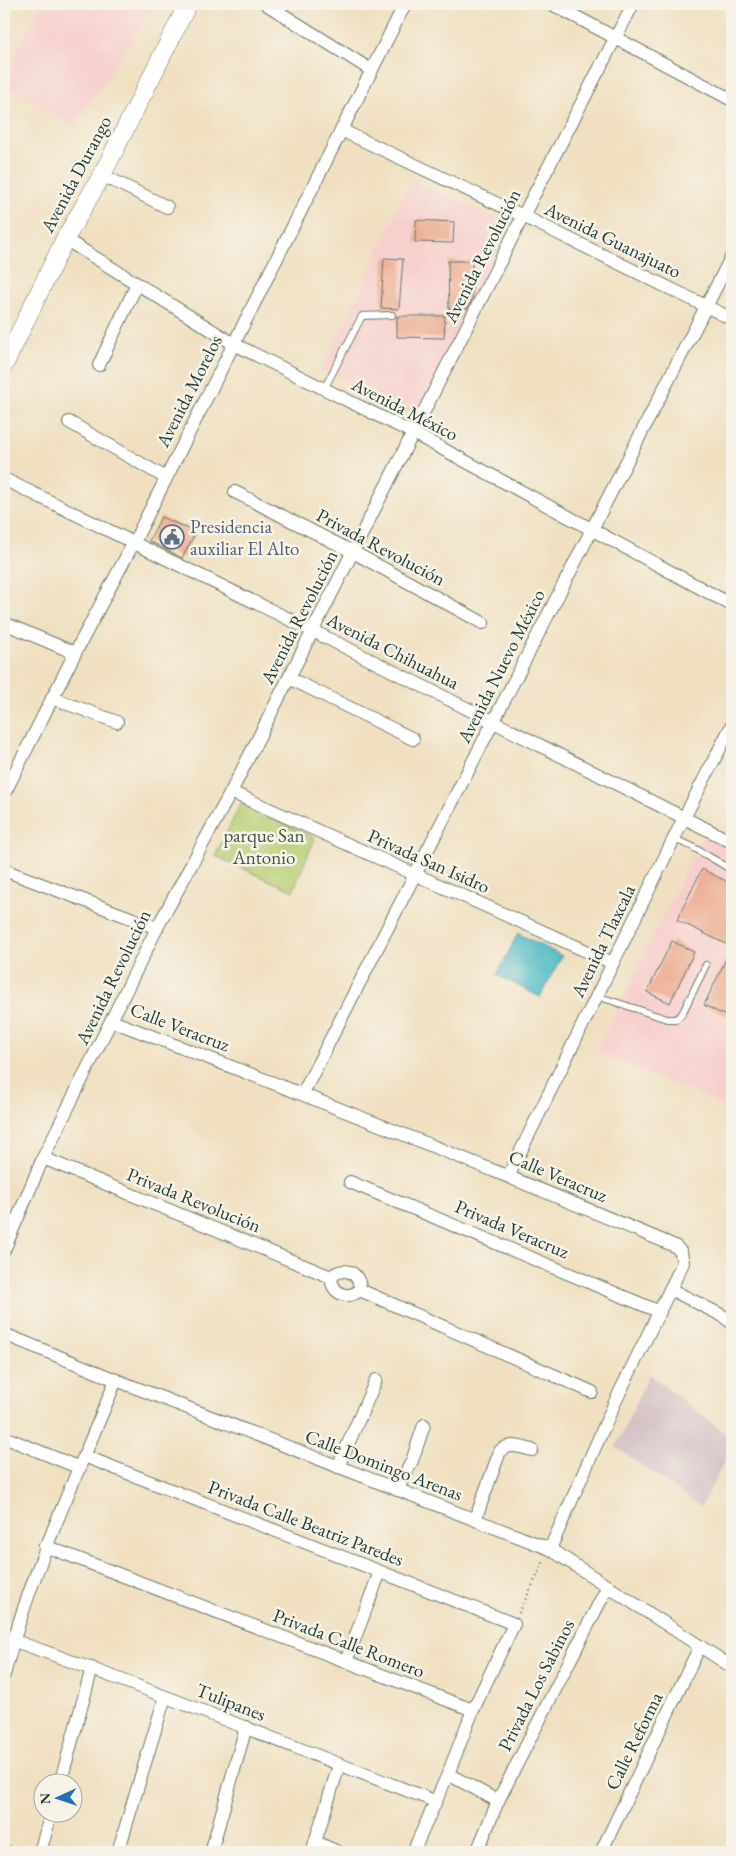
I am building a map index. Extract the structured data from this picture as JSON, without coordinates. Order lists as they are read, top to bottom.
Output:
{
  "streets": {
    "street": [
      "Avenida Durango",
      "Avenida Guanajuato",
      "Avenida Revolución",
      "Avenida Morelos",
      "Avenida México",
      "Privada Revolución",
      "Avenida Chihuahua",
      "Avenida Nuevo México",
      "Privada San Isidro",
      "Avenida Tlaxcala",
      "Calle Veracruz",
      "Privada Veracruz",
      "Calle Domingo Arenas",
      "Privada Calle Beatriz Paredes",
      "Privada Calle Romero",
      "Privada Los Sabinos",
      "Tulipanes",
      "Calle Reforma"
    ]
  },
  "crossings": [
    ["Avenida Durango", "Avenida México"],
    ["Avenida Guanajuato", "Avenida Revolución"],
    ["Avenida Guanajuato", "Avenida Morelos"],
    ["Avenida Guanajuato", "Avenida Nuevo México"],
    ["Avenida Revolución", "Avenida México"],
    ["Avenida Revolución", "Privada Revolución"],
    ["Avenida Revolución", "Avenida Chihuahua"],
    ["Avenida Revolución", "Privada San Isidro"],
    ["Avenida Revolución", "Calle Veracruz"],
    ["Avenida Morelos", "Avenida México"],
    ["Avenida Morelos", "Avenida Chihuahua"],
    ["Avenida México", "Avenida Nuevo México"],
    ["Avenida Chihuahua", "Avenida Nuevo México"],
    ["Avenida Chihuahua", "Avenida Tlaxcala"],
    ["Avenida Nuevo México", "Privada San Isidro"],
    ["Avenida Nuevo México", "Calle Veracruz"],
    ["Privada San Isidro", "Avenida Tlaxcala"],
    ["Avenida Tlaxcala", "Calle Veracruz"],
    ["Calle Veracruz", "Privada Veracruz"],
    ["Calle Veracruz", "Calle Domingo Arenas"],
    ["Calle Domingo Arenas", "Privada Los Sabinos"],
    ["Calle Domingo Arenas", "Calle Reforma"]
  ],
  "parks": ["parque San Antonio"],
  "places": {
    "public building": ["Presidencia auxiliar El Alto"]
  },
  "north": "left"
}
